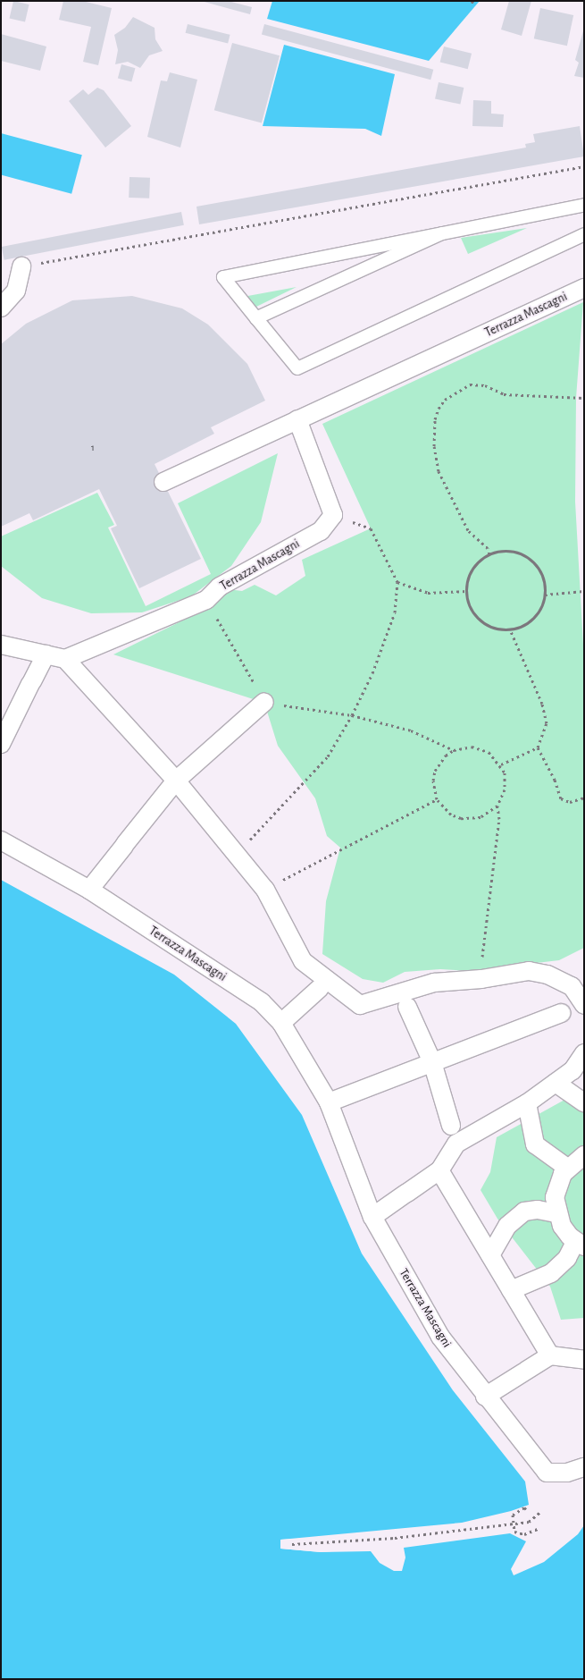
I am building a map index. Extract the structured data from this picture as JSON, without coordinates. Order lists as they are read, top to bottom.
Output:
{
  "streets": {
    "street": ["Terrazza Mascagni"]
  },
  "house_numbers": ["1"]
}
